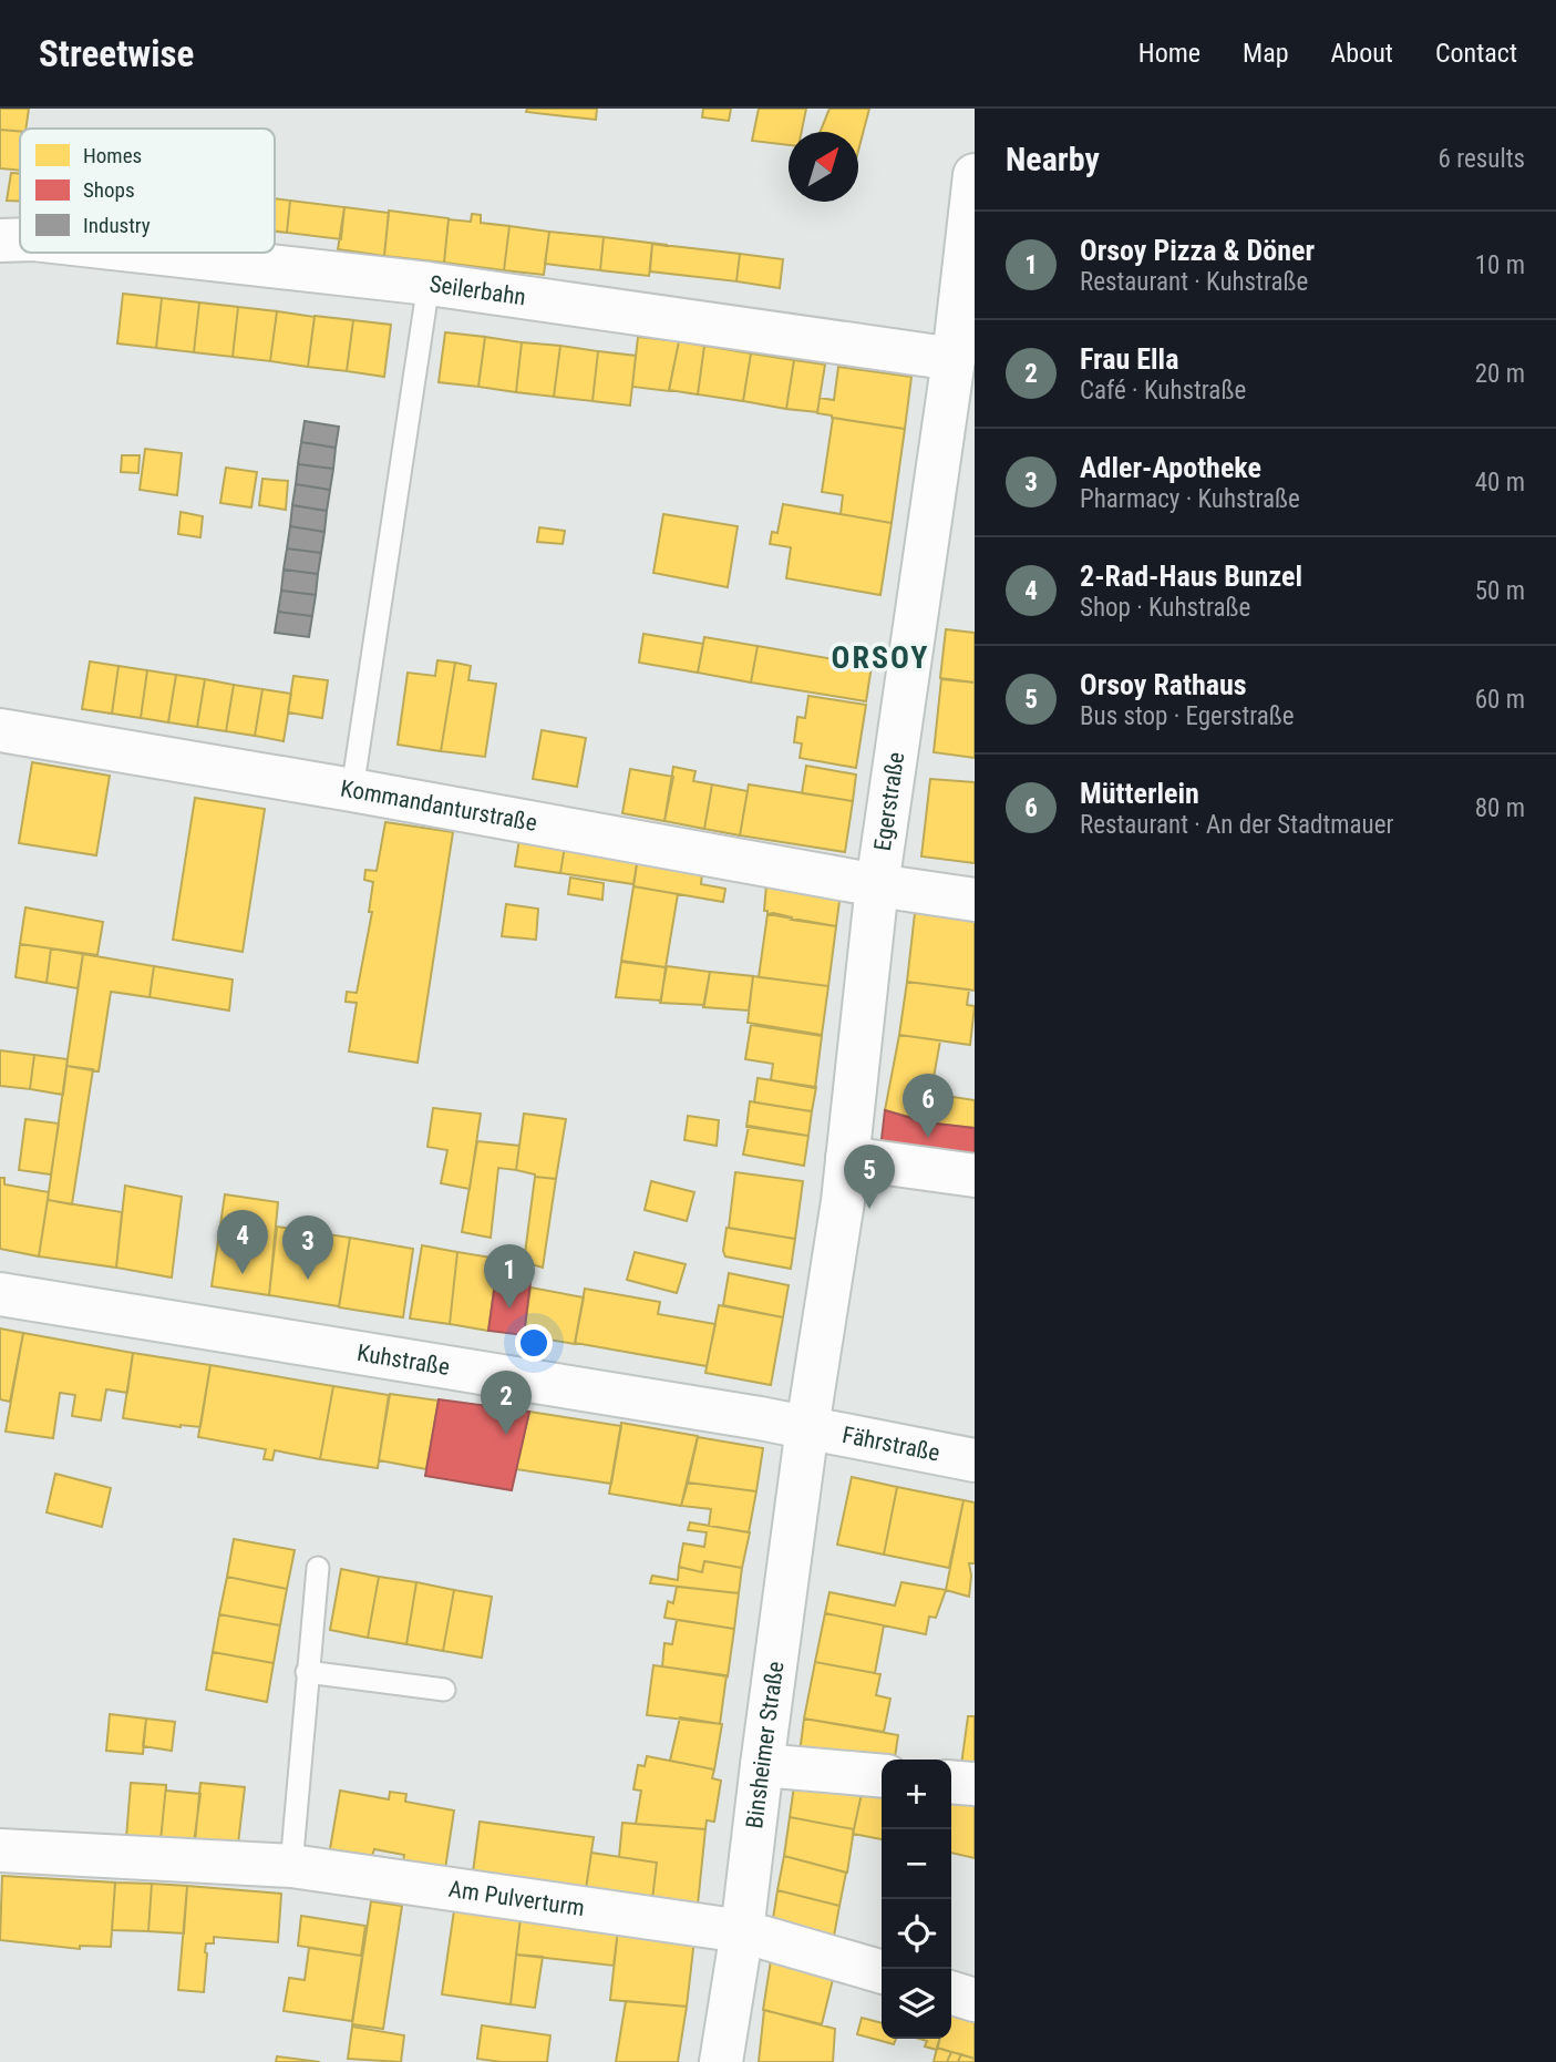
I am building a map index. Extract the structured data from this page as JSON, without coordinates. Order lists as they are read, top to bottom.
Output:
{
  "streets": {
    "street": [
      "Seilerbahn",
      "Egerstraße",
      "Kommandanturstraße",
      "Kuhstraße",
      "Fährstraße",
      "Binsheimer Straße",
      "Am Pulverturm"
    ]
  },
  "crossings": [
    ["Seilerbahn", "Egerstraße"],
    ["Egerstraße", "Kommandanturstraße"],
    ["Egerstraße", "Kuhstraße"],
    ["Egerstraße", "Fährstraße"],
    ["Egerstraße", "Binsheimer Straße"],
    ["Kuhstraße", "Fährstraße"],
    ["Kuhstraße", "Binsheimer Straße"],
    ["Fährstraße", "Binsheimer Straße"],
    ["Binsheimer Straße", "Am Pulverturm"]
  ],
  "districts": ["ORSOY"],
  "legend": ["Homes", "Shops", "Industry"],
  "north": "top right",
  "page": {
    "header": "Streetwise",
    "nav": [
      "Home",
      "Map",
      "About",
      "Contact"
    ],
    "heading": ["Nearby", "6 results"],
    "list": [
      {
        "mark": "1",
        "name": "Orsoy Pizza & Döner",
        "note": "Restaurant · Kuhstraße",
        "value": "10 m"
      },
      {
        "mark": "2",
        "name": "Frau Ella",
        "note": "Café · Kuhstraße",
        "value": "20 m"
      },
      {
        "mark": "3",
        "name": "Adler-Apotheke",
        "note": "Pharmacy · Kuhstraße",
        "value": "40 m"
      },
      {
        "mark": "4",
        "name": "2-Rad-Haus Bunzel",
        "note": "Shop · Kuhstraße",
        "value": "50 m"
      },
      {
        "mark": "5",
        "name": "Orsoy Rathaus",
        "note": "Bus stop · Egerstraße",
        "value": "60 m"
      },
      {
        "mark": "6",
        "name": "Mütterlein",
        "note": "Restaurant · An der Stadtmauer",
        "value": "80 m"
      }
    ],
    "pins": [
      "6",
      "5",
      "4",
      "3",
      "1",
      "2"
    ],
    "map_buttons": ["+", "−"]
  }
}
